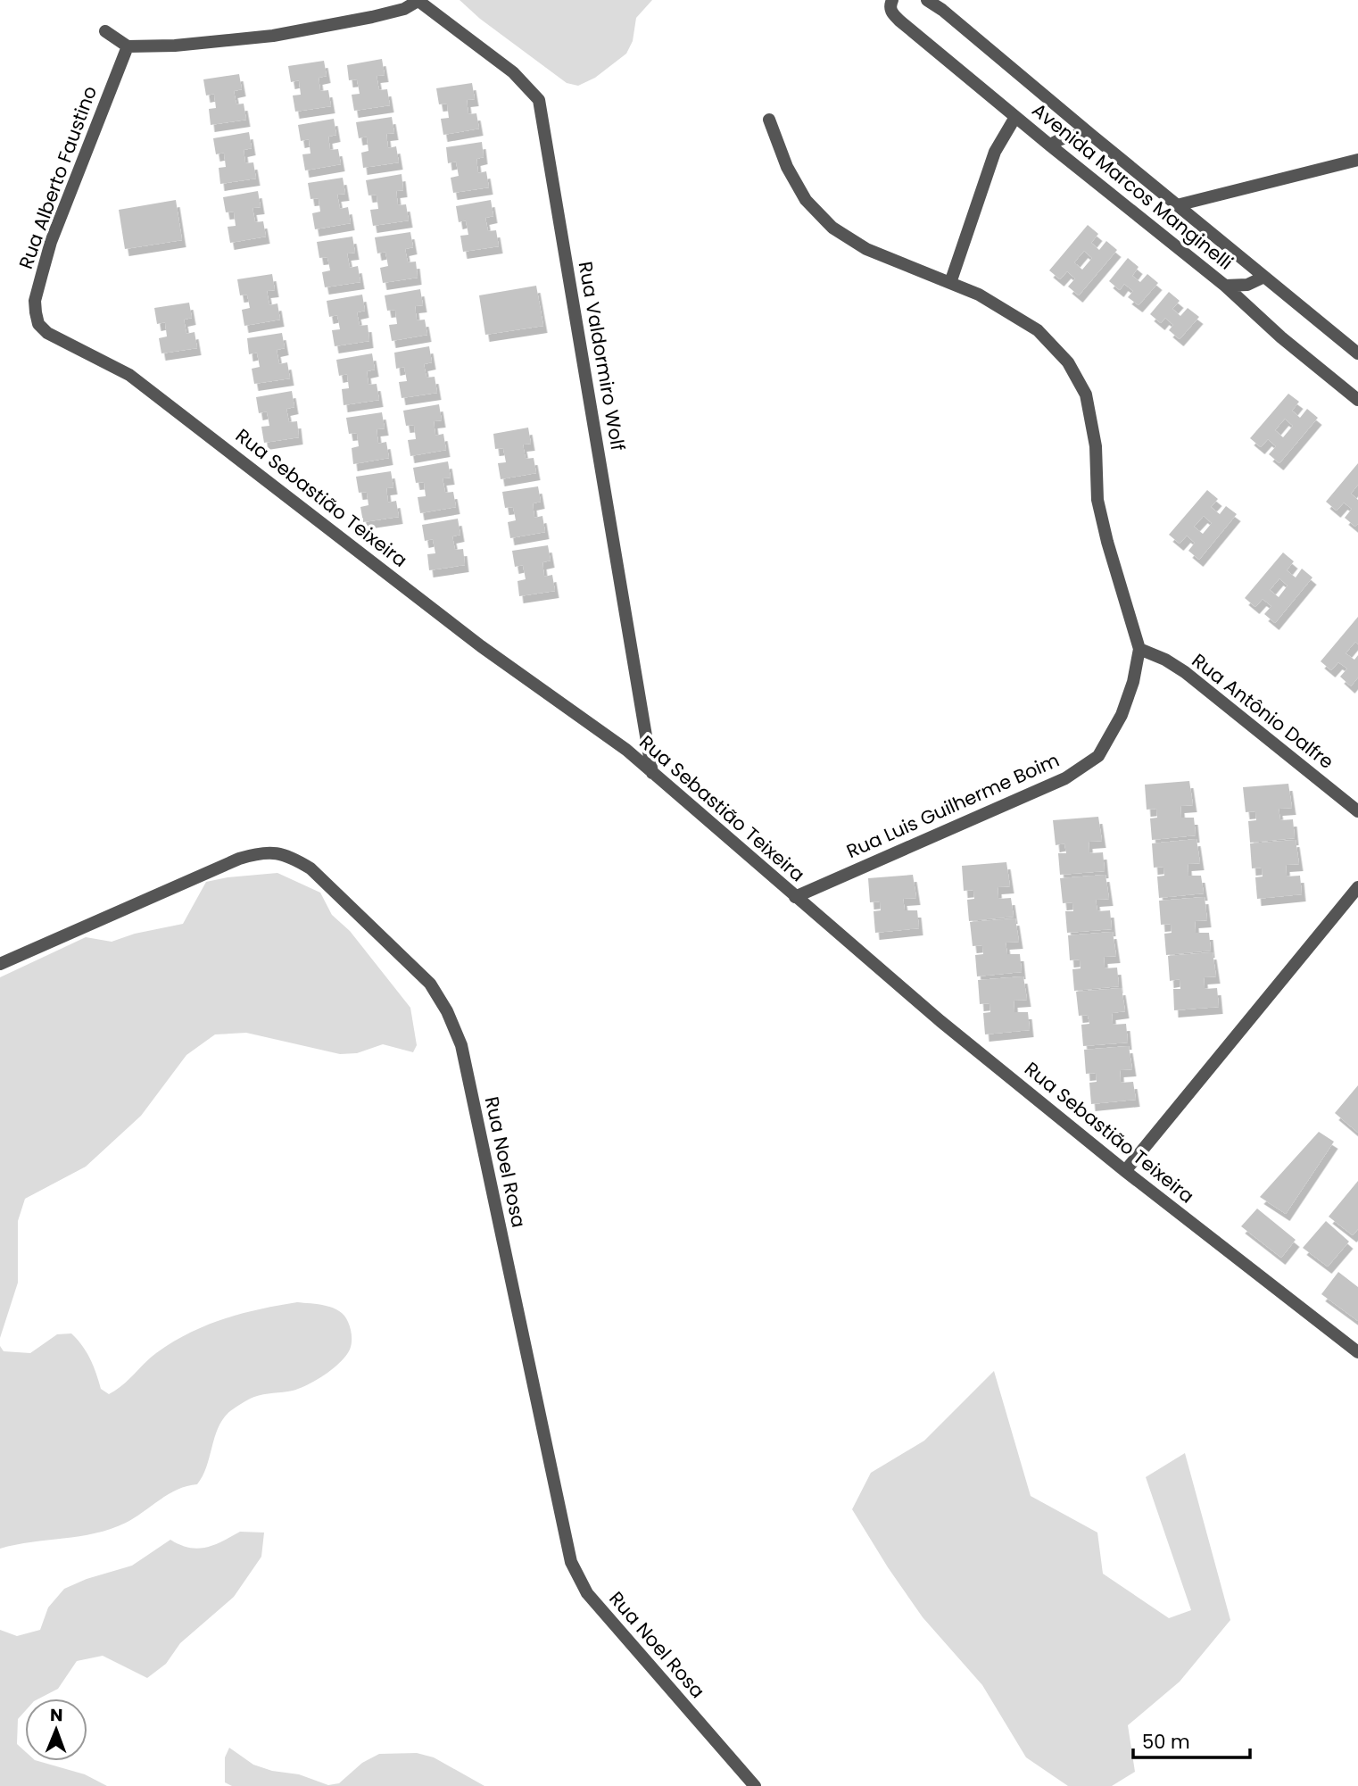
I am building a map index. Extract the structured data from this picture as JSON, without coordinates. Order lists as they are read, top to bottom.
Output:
{
  "streets": {
    "street": [
      "Rua Alberto Faustino",
      "Avenida Marcos Manginelli",
      "Rua Valdormiro Wolf",
      "Rua Sebastião Teixeira",
      "Rua Antônio Dalfre",
      "Rua Luis Guilherme Boim",
      "Rua Noel Rosa"
    ]
  },
  "crossings": [
    ["Rua Alberto Faustino", "Rua Sebastião Teixeira"],
    ["Rua Valdormiro Wolf", "Rua Sebastião Teixeira"],
    ["Rua Sebastião Teixeira", "Rua Luis Guilherme Boim"],
    ["Rua Antônio Dalfre", "Rua Luis Guilherme Boim"]
  ],
  "scale_bar": "50 m",
  "north": "top"
}
